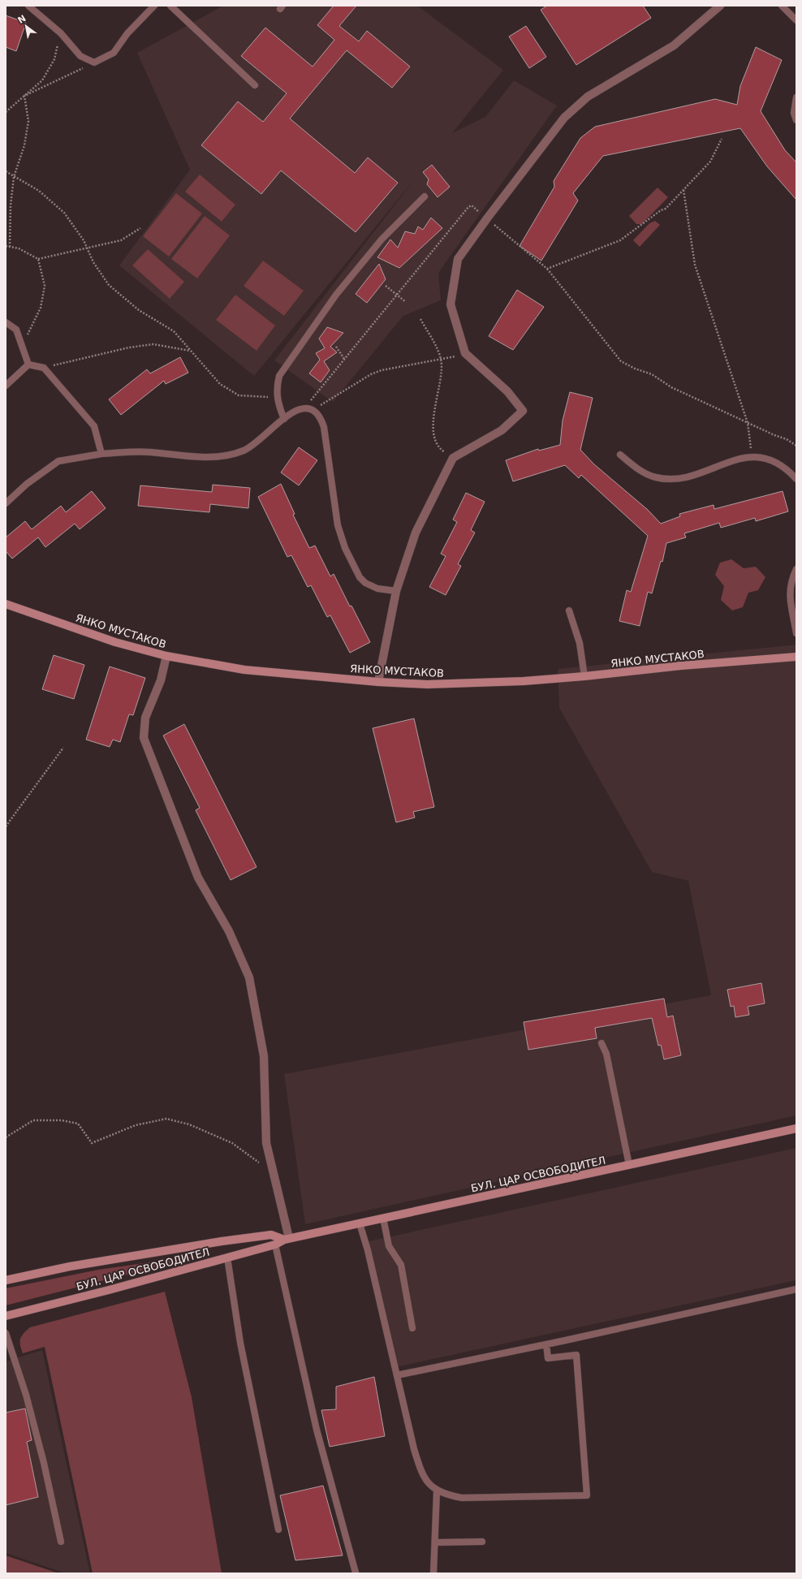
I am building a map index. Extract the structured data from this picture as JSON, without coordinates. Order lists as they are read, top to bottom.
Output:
{
  "streets": {
    "main road": ["ЯНКО МУСТАКОВ", "БУЛ. ЦАР ОСВОБОДИТЕЛ"]
  },
  "north": "top left"
}
